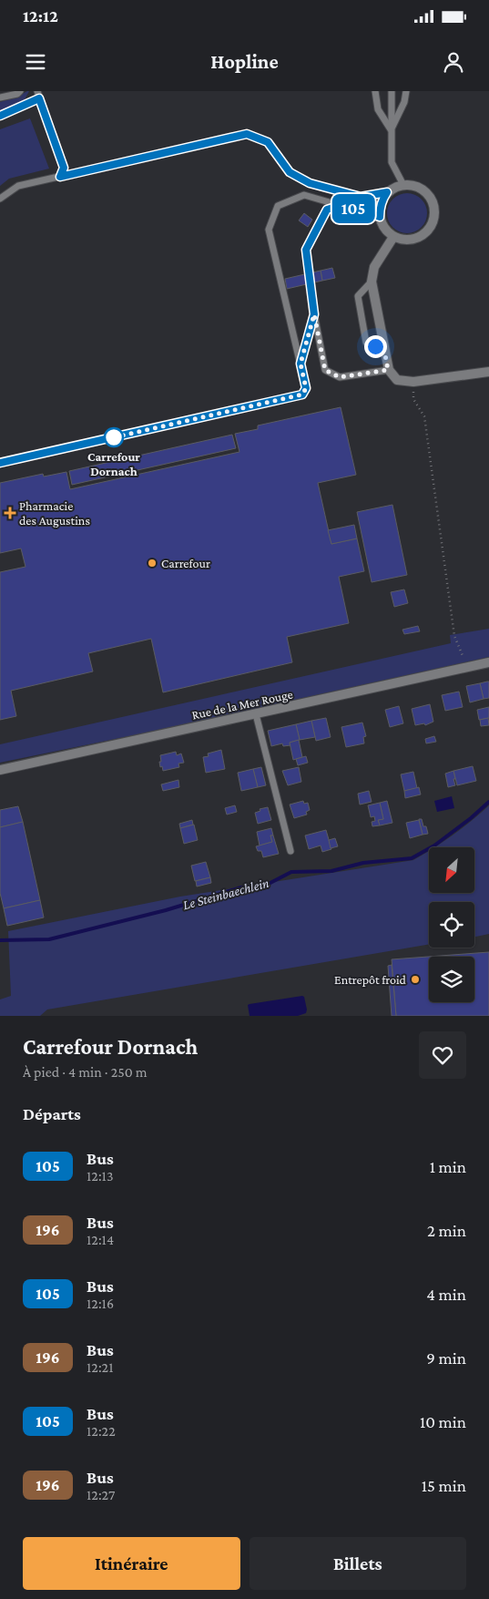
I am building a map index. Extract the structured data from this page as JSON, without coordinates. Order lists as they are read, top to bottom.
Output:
{
  "streets": {
    "street": ["Rue de la Mer Rouge"]
  },
  "water": ["Le Steinbaechlein"],
  "places": {
    "other": ["Carrefour Dornach", "Carrefour", "Entrepôt froid"],
    "health": ["Pharmacie des Augustins"]
  },
  "lines": ["bus line 105"],
  "north": "bottom left",
  "page": {
    "status": "12:12",
    "header": "Hopline",
    "on_map": "105",
    "heading": [
      ["Carrefour Dornach", "À pied · 4 min · 250 m"],
      "Départs"
    ],
    "list": [
      {
        "mark": "105",
        "name": "Bus",
        "note": "12:13",
        "value": "1 min"
      },
      {
        "mark": "196",
        "name": "Bus",
        "note": "12:14",
        "value": "2 min"
      },
      {
        "mark": "105",
        "name": "Bus",
        "note": "12:16",
        "value": "4 min"
      },
      {
        "mark": "196",
        "name": "Bus",
        "note": "12:21",
        "value": "9 min"
      },
      {
        "mark": "105",
        "name": "Bus",
        "note": "12:22",
        "value": "10 min"
      },
      {
        "mark": "196",
        "name": "Bus",
        "note": "12:27",
        "value": "15 min"
      }
    ],
    "buttons": ["Itinéraire", "Billets"]
  }
}
